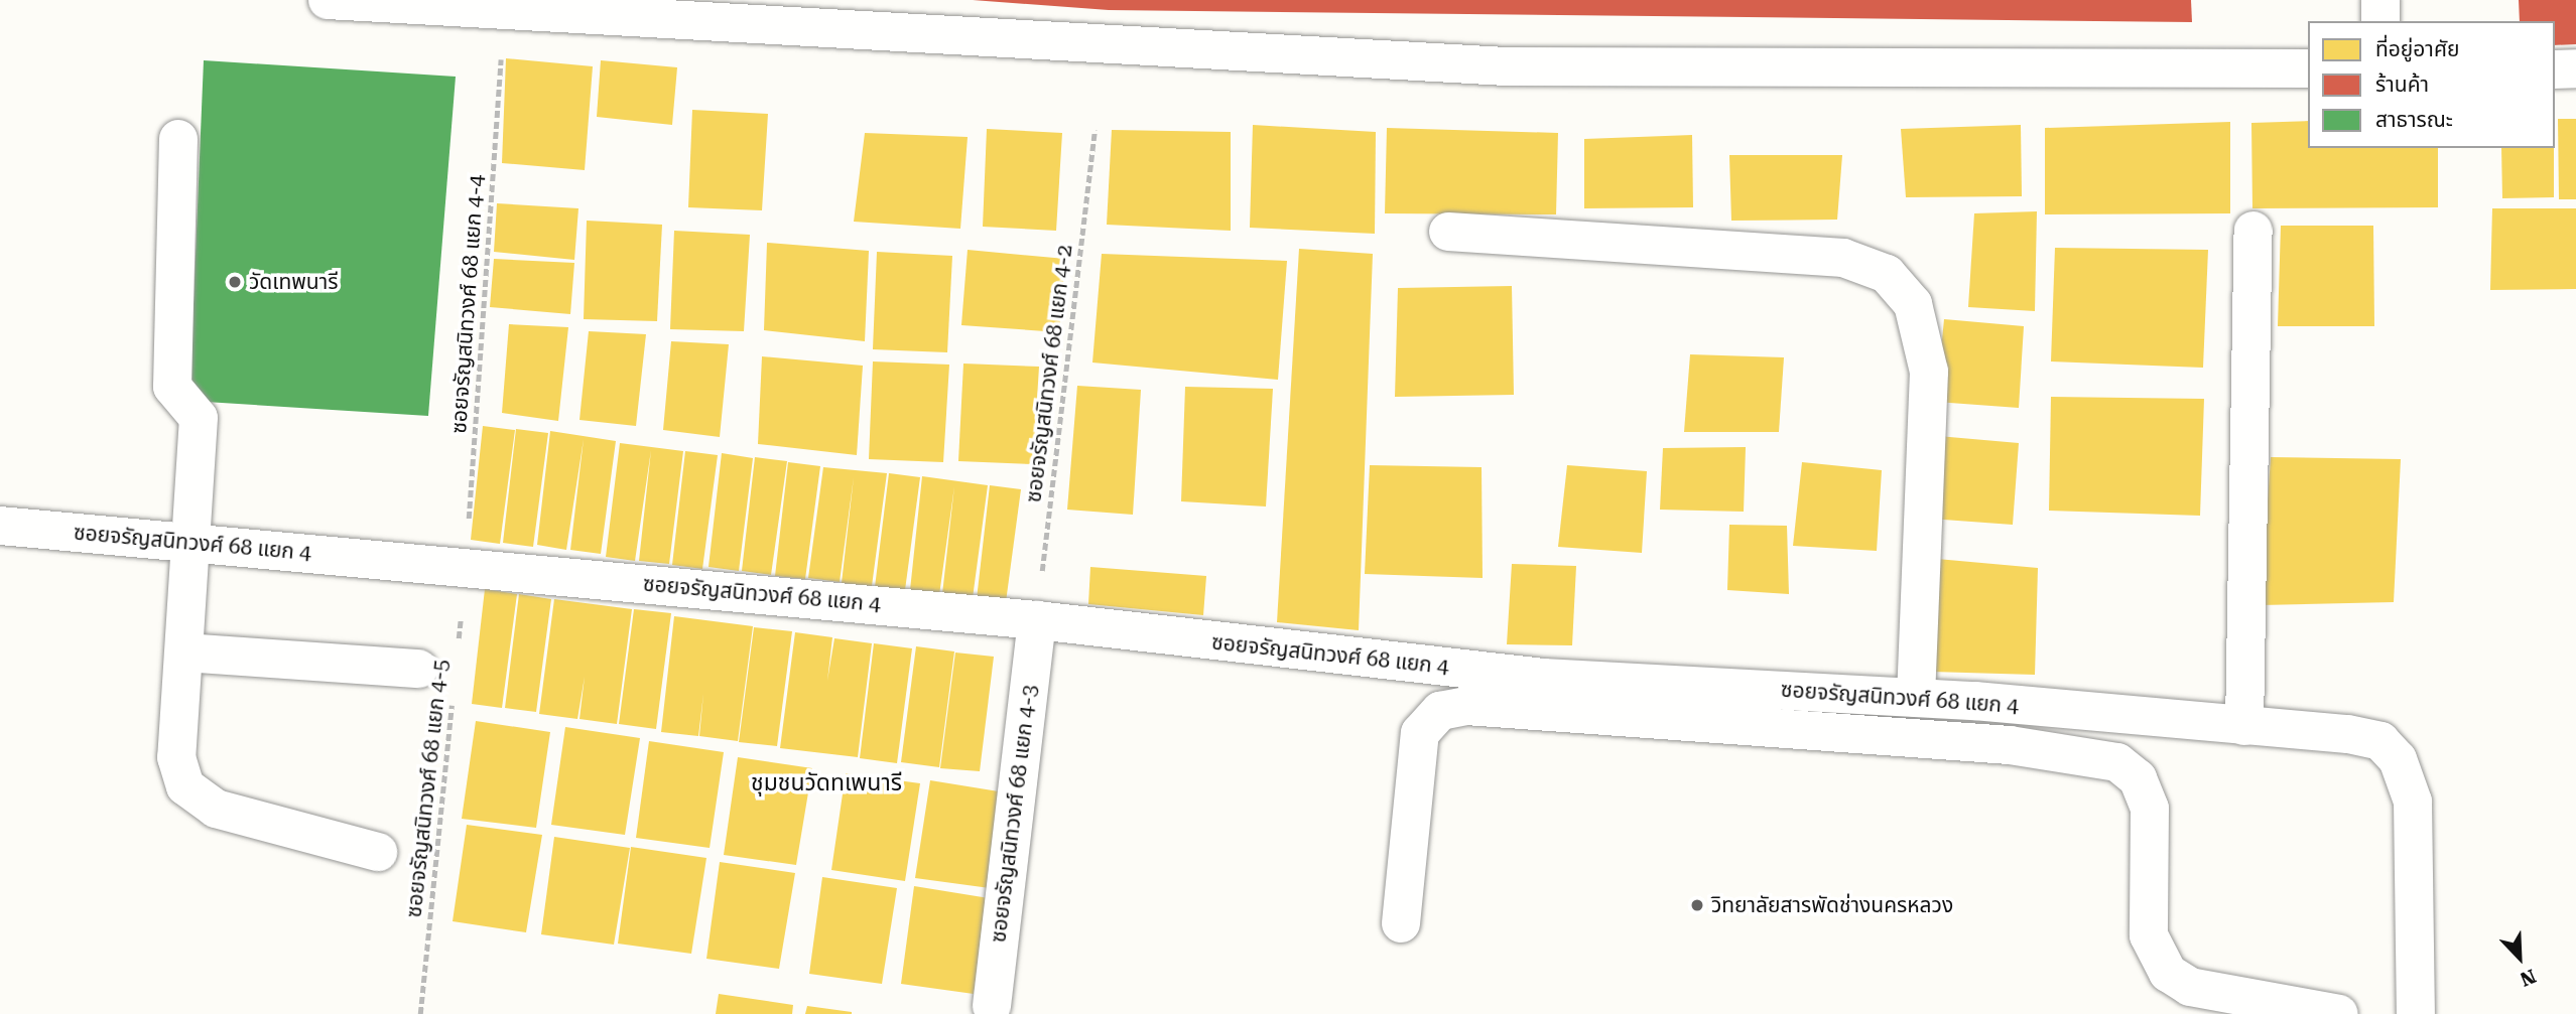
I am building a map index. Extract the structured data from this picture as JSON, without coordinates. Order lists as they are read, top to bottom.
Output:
{
  "streets": {
    "street": ["ซอยจรัญสนิทวงศ์ 68 แยก 4", "ซอยจรัญสนิทวงศ์ 68 แยก 4-3"],
    "path": ["ซอยจรัญสนิทวงศ์ 68 แยก 4-4", "ซอยจรัญสนิทวงศ์ 68 แยก 4-2", "ซอยจรัญสนิทวงศ์ 68 แยก 4-5"]
  },
  "crossings": [
    ["ซอยจรัญสนิทวงศ์ 68 แยก 4-4", "ซอยจรัญสนิทวงศ์ 68 แยก 4"],
    ["ซอยจรัญสนิทวงศ์ 68 แยก 4-4", "ซอยจรัญสนิทวงศ์ 68 แยก 4-5"],
    ["ซอยจรัญสนิทวงศ์ 68 แยก 4-2", "ซอยจรัญสนิทวงศ์ 68 แยก 4"],
    ["ซอยจรัญสนิทวงศ์ 68 แยก 4-2", "ซอยจรัญสนิทวงศ์ 68 แยก 4-3"],
    ["ซอยจรัญสนิทวงศ์ 68 แยก 4", "ซอยจรัญสนิทวงศ์ 68 แยก 4-5"],
    ["ซอยจรัญสนิทวงศ์ 68 แยก 4", "ซอยจรัญสนิทวงศ์ 68 แยก 4-3"]
  ],
  "districts": ["ชุมชนวัดทเพนารี"],
  "places": ["วัดเทพนารี", "วิทยาลัยสารพัดช่างนครหลวง"],
  "legend": ["ที่อยู่อาศัย", "ร้านค้า", "สาธารณะ"],
  "north": "bottom right"
}
